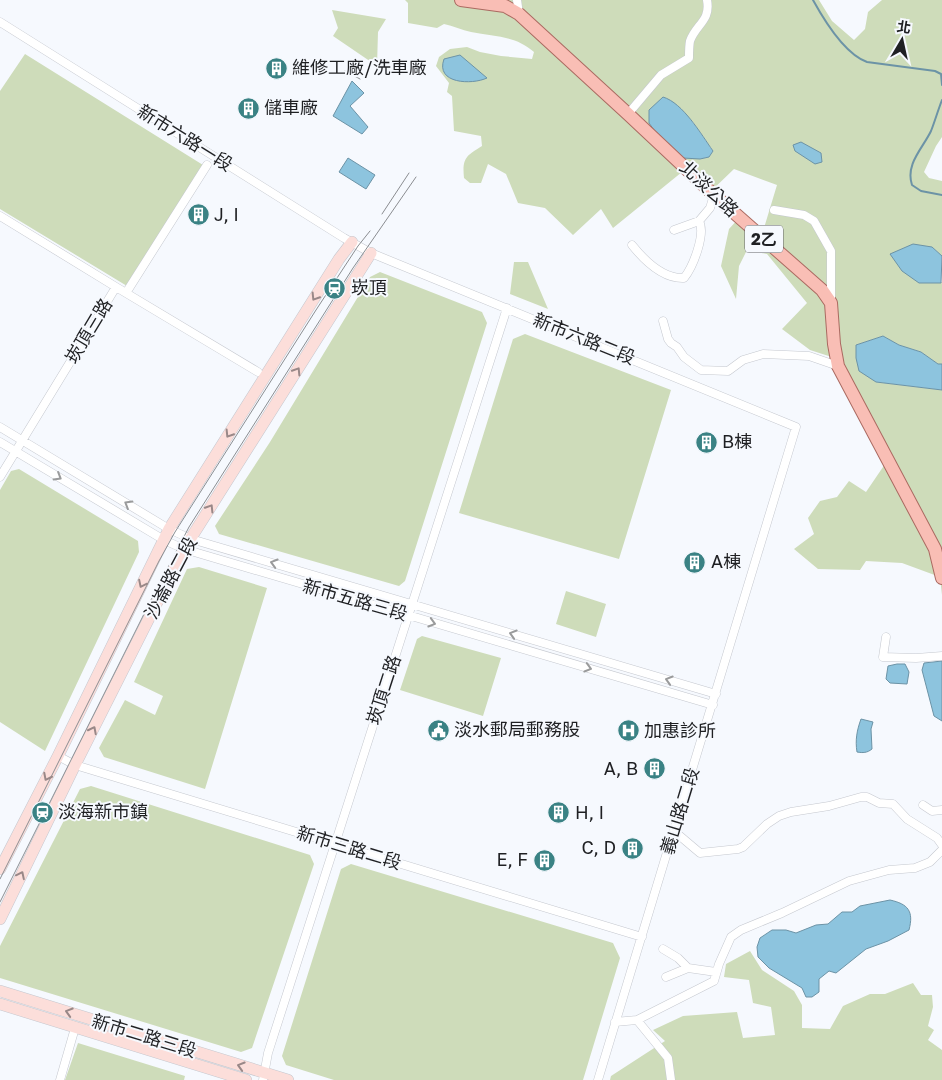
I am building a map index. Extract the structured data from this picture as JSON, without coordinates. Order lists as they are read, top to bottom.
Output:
{
  "streets": {
    "main road": ["北淡公路", "2乙"],
    "street": [
      "新市六路一段",
      "崁頂三路",
      "新市六路二段",
      "沙崙路二段",
      "新市五路三段",
      "崁頂二路",
      "義山路二段",
      "新市三路二段",
      "新市二路三段"
    ]
  },
  "crossings": [
    ["新市六路一段", "新市六路二段"],
    ["新市六路一段", "沙崙路二段"],
    ["崁頂三路", "新市五路三段"],
    ["新市六路二段", "沙崙路二段"],
    ["新市六路二段", "崁頂二路"],
    ["新市六路二段", "義山路二段"],
    ["沙崙路二段", "新市五路三段"],
    ["沙崙路二段", "新市三路二段"],
    ["新市五路三段", "崁頂二路"],
    ["新市五路三段", "義山路二段"],
    ["崁頂二路", "新市三路二段"],
    ["崁頂二路", "新市二路三段"],
    ["義山路二段", "新市三路二段"]
  ],
  "places": {
    "building": [
      "維修工廠/洗車廠",
      "儲車廠",
      "J, I",
      "B棟",
      "A棟",
      "A, B",
      "H, I",
      "C, D",
      "E, F"
    ],
    "station": ["崁頂", "淡海新市鎮"],
    "public building": ["淡水郵局郵務股"],
    "hospital": ["加惠診所"]
  },
  "north": "top"
}
